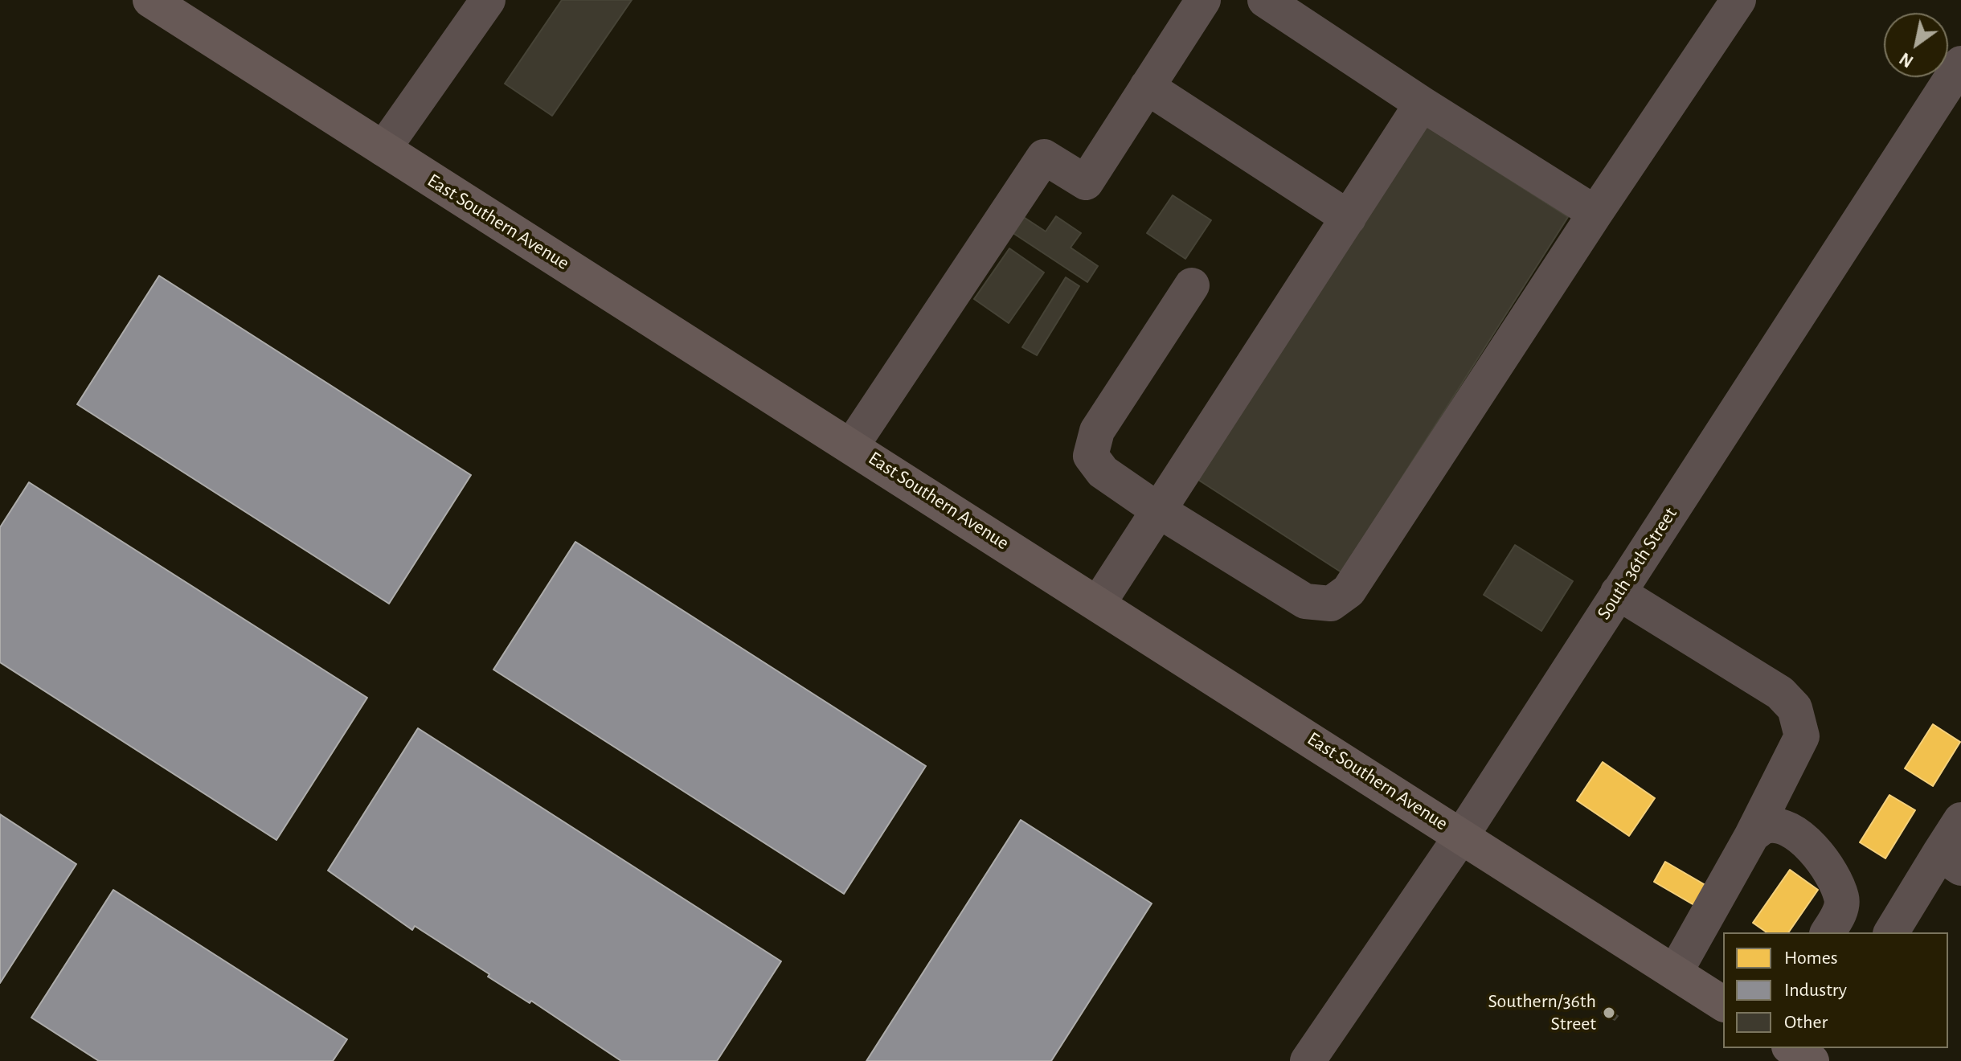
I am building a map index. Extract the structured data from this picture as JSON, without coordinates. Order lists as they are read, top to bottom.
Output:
{
  "streets": {
    "main road": ["East Southern Avenue"],
    "street": ["South 36th Street"]
  },
  "crossings": [
    ["East Southern Avenue", "South 36th Street"]
  ],
  "places": ["Southern/36th Street"],
  "legend": ["Homes", "Industry", "Other"],
  "north": "bottom left"
}
